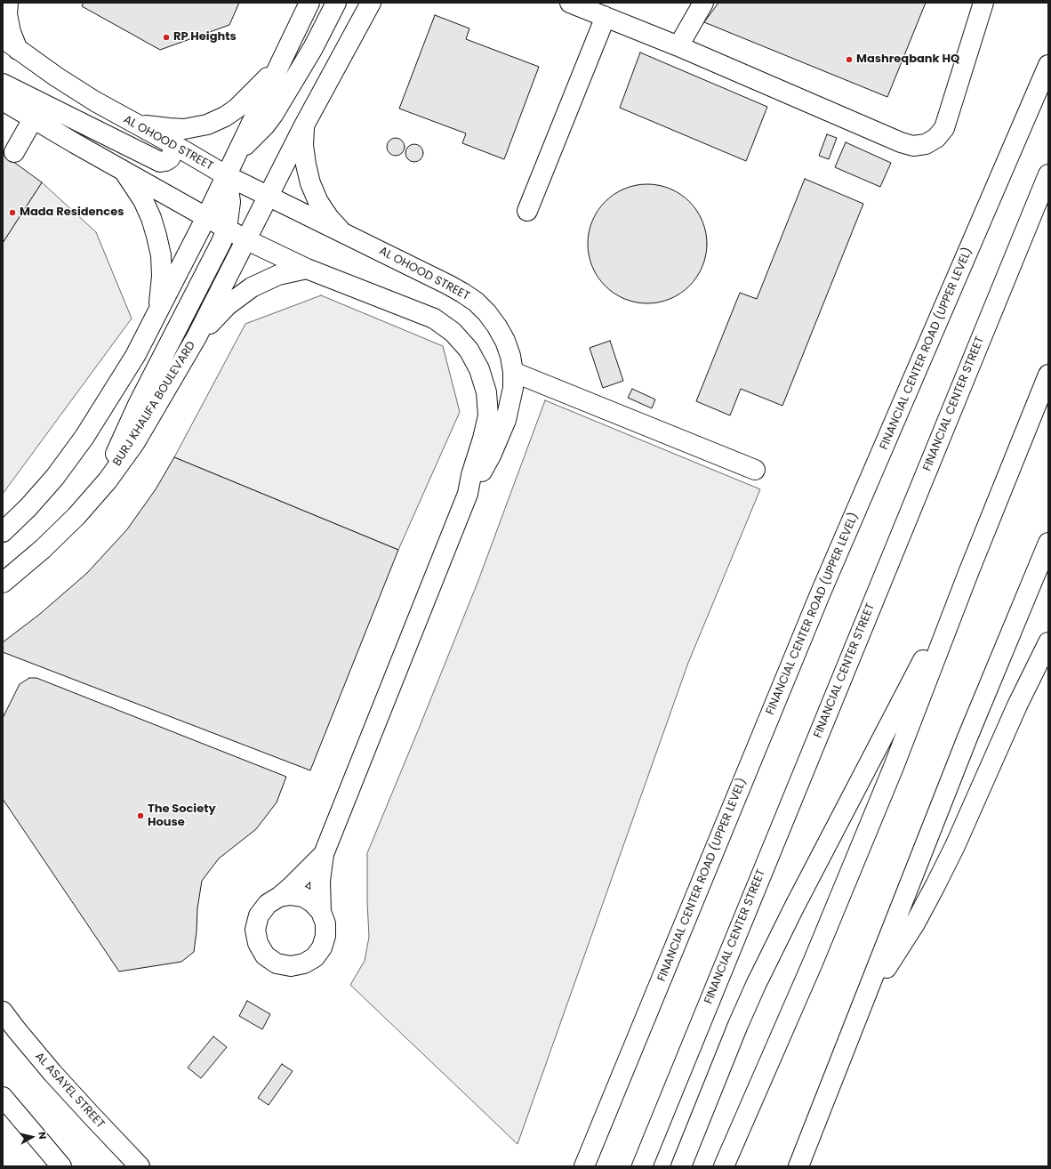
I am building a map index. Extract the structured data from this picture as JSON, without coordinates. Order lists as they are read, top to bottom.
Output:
{
  "streets": {
    "main road": [
      "AL OHOOD STREET",
      "FINANCIAL CENTER ROAD (UPPER LEVEL)",
      "BURJ KHALIFA BOULEVARD",
      "FINANCIAL CENTER STREET",
      "AL ASAYEL STREET"
    ]
  },
  "crossings": [
    ["AL OHOOD STREET", "BURJ KHALIFA BOULEVARD"]
  ],
  "places": [
    "RP Heights",
    "Mashreqbank HQ",
    "Mada Residences",
    "The Society House"
  ],
  "north": "right"
}
